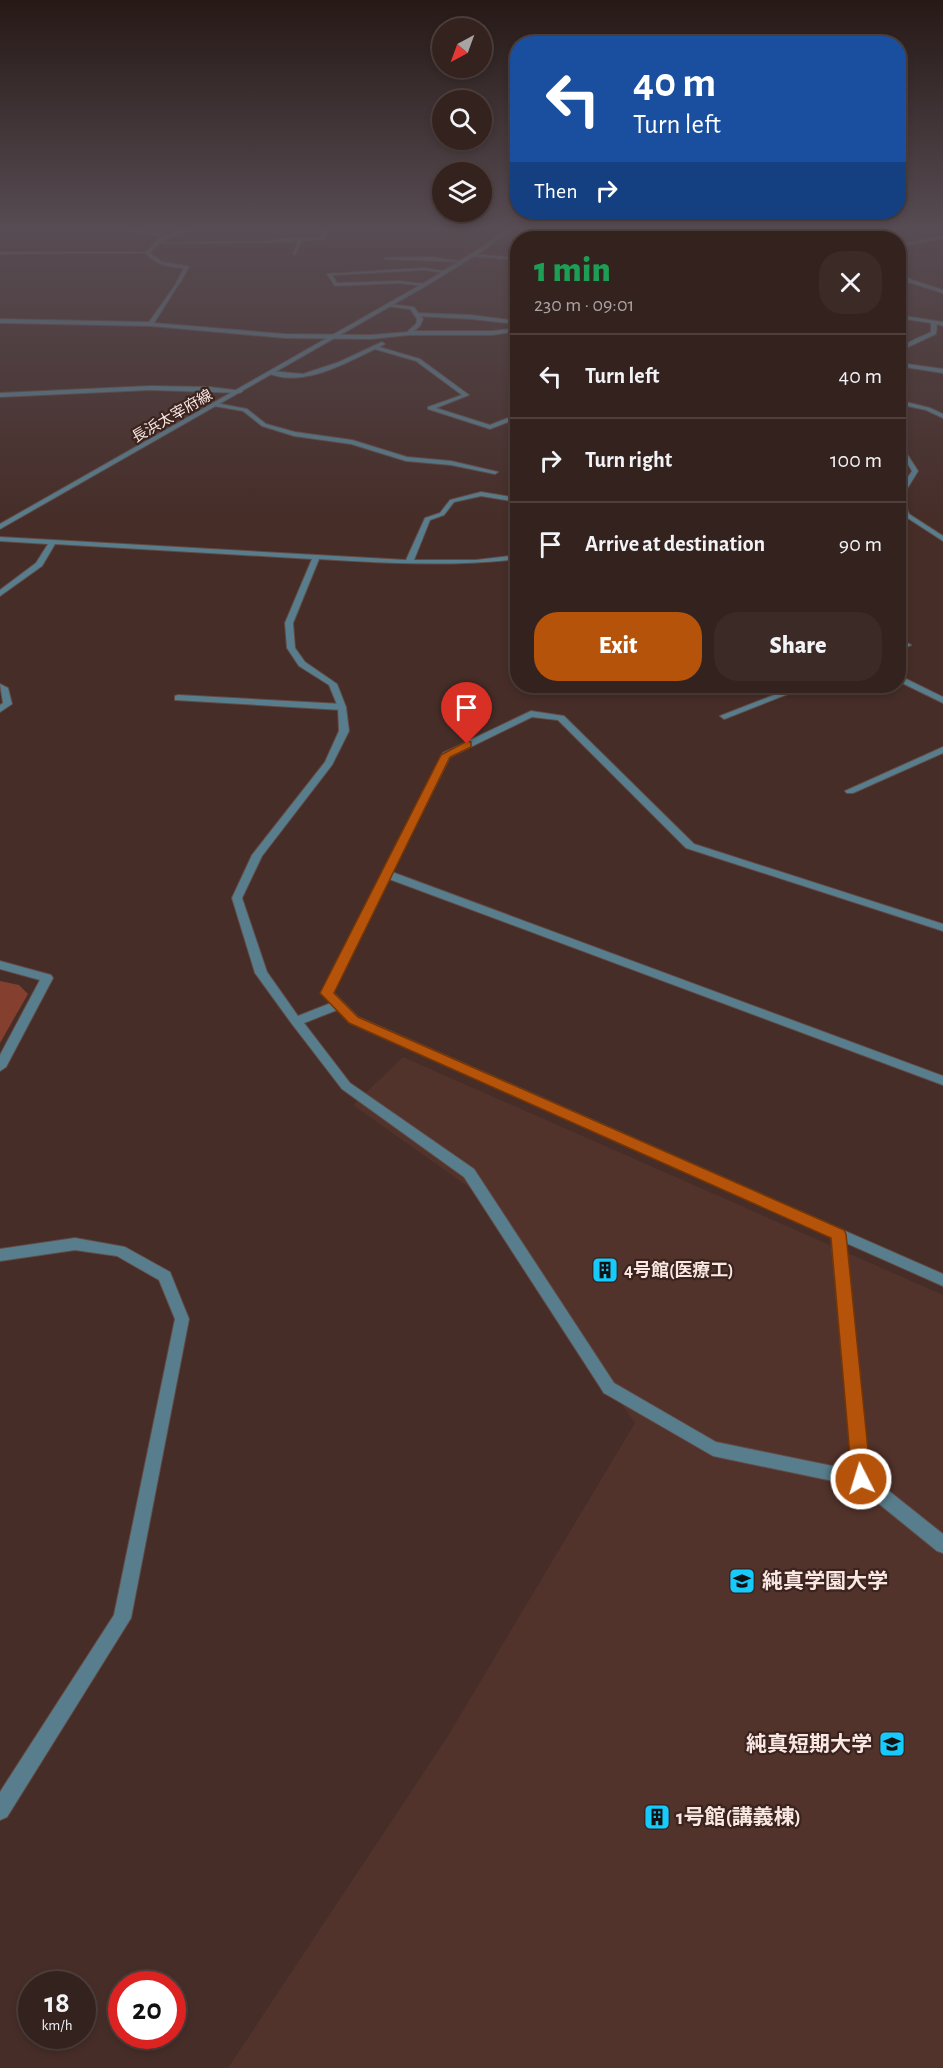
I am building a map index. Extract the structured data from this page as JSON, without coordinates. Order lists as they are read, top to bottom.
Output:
{
  "streets": {
    "street": ["長浜太宰府線"]
  },
  "places": {
    "building": ["4号館(医療工)", "1号館(講義棟)"],
    "school or university": ["純真学園大学", "純真短期大学"]
  },
  "north": "bottom left",
  "page": {
    "turn": ["40 m", "Turn left"],
    "then": "Then",
    "heading": ["1 min", "230 m · 09:01"],
    "list": [
      {
        "name": "Turn left",
        "value": "40 m"
      },
      {
        "name": "Turn right",
        "value": "100 m"
      },
      {
        "name": "Arrive at destination",
        "value": "90 m"
      }
    ],
    "buttons": ["Exit", "Share"],
    "speed": "18 km/h",
    "limit": "20"
  }
}
